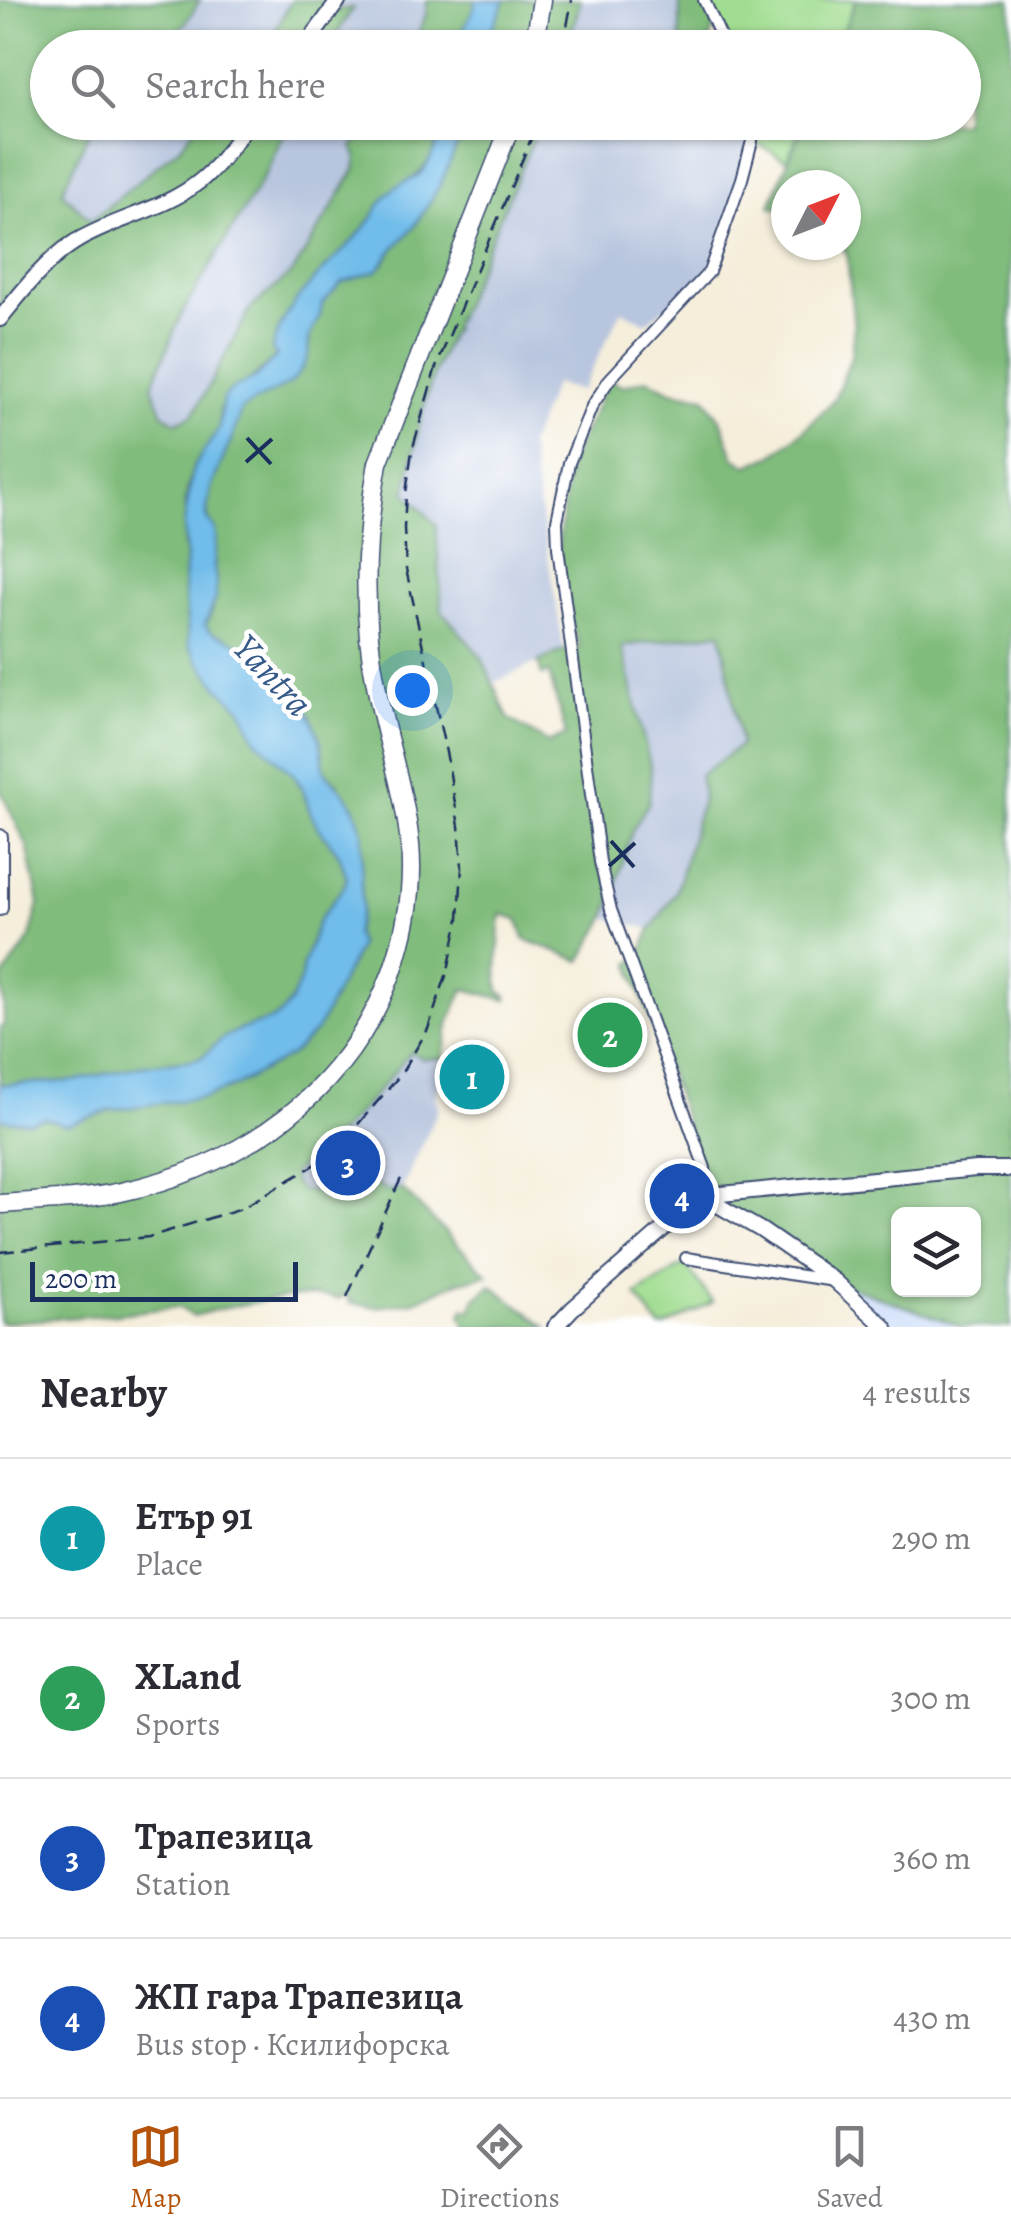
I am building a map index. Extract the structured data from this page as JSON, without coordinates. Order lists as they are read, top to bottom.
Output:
{
  "water": ["Yantra"],
  "scale_bar": "200 m",
  "north": "top right",
  "page": {
    "search": "Search here",
    "pins": [
      "2",
      "1",
      "3",
      "4"
    ],
    "scale": "200 m",
    "heading": ["Nearby", "4 results"],
    "list": [
      {
        "mark": "1",
        "name": "Етър 91",
        "note": "Place",
        "value": "290 m"
      },
      {
        "mark": "2",
        "name": "XLand",
        "note": "Sports",
        "value": "300 m"
      },
      {
        "mark": "3",
        "name": "Трапезица",
        "note": "Station",
        "value": "360 m"
      },
      {
        "mark": "4",
        "name": "ЖП гара Трапезица",
        "note": "Bus stop · Ксилифорска",
        "value": "430 m"
      }
    ],
    "nav": ["Map", "Directions", "Saved"]
  }
}
